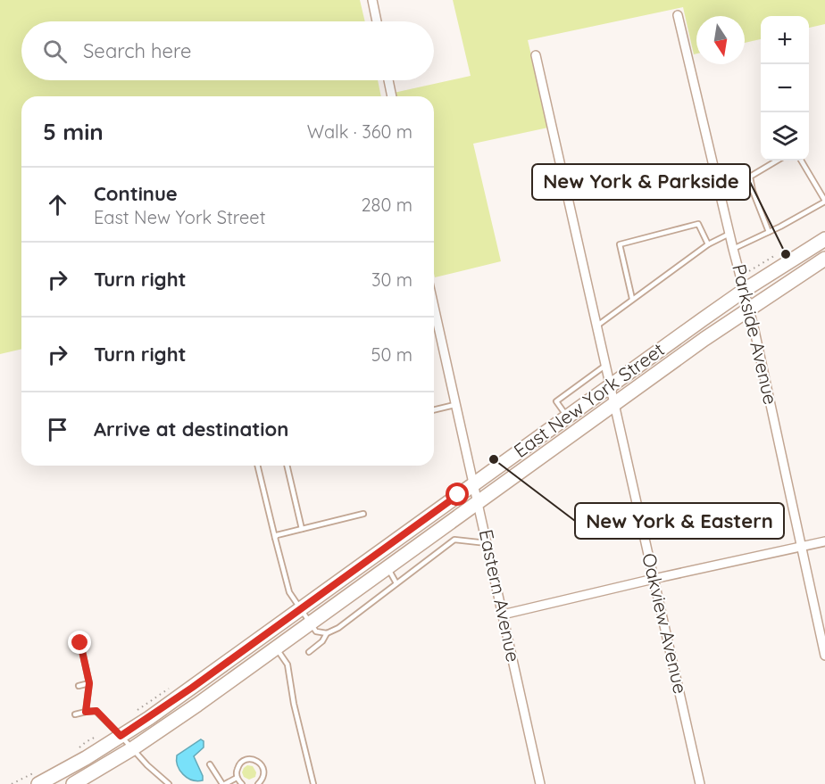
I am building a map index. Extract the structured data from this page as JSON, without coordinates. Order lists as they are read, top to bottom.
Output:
{
  "streets": {
    "main road": ["East New York Street"],
    "street": ["Parkside Avenue", "Eastern Avenue", "Oakview Avenue"]
  },
  "crossings": [
    ["Parkside Avenue", "East New York Street"],
    ["East New York Street", "Eastern Avenue"],
    ["East New York Street", "Oakview Avenue"]
  ],
  "places": ["New York & Parkside", "New York & Eastern"],
  "north": "bottom",
  "page": {
    "map_buttons": ["+", "−"],
    "search": "Search here",
    "heading": ["5 min", "Walk · 360 m"],
    "list": [
      ["Continue", "East New York Street", "280 m"],
      ["Turn right", "30 m"],
      ["Turn right", "50 m"],
      "Arrive at destination"
    ]
  }
}
